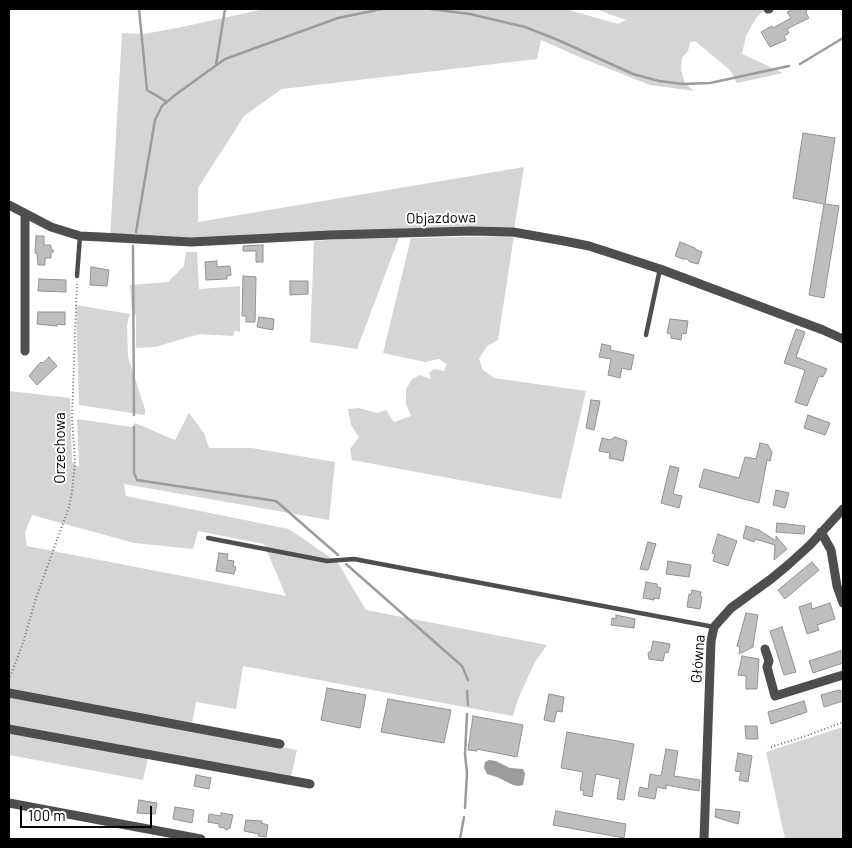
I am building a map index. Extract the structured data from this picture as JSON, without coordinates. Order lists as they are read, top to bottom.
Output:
{
  "streets": {
    "street": ["Objazdowa", "Główna"],
    "path": ["Orzechowa"]
  },
  "scale_bar": "100 m"
}
